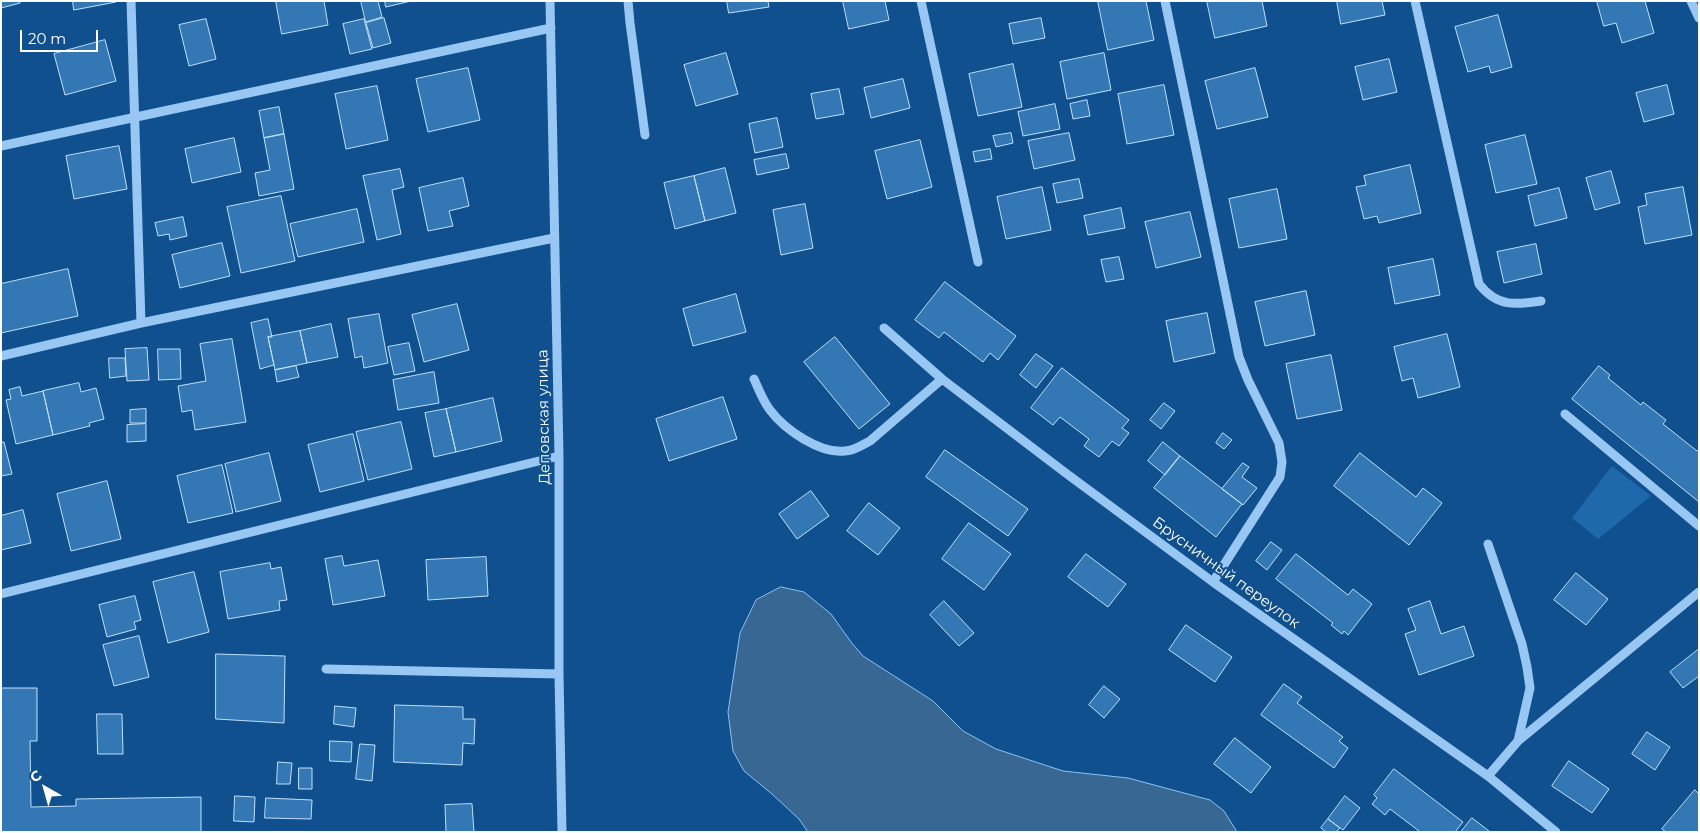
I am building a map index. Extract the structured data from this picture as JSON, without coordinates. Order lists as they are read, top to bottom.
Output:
{
  "streets": {
    "street": ["Деповская улица", "Брусничный переулок"]
  },
  "scale_bar": "20 m",
  "north": "top left"
}
